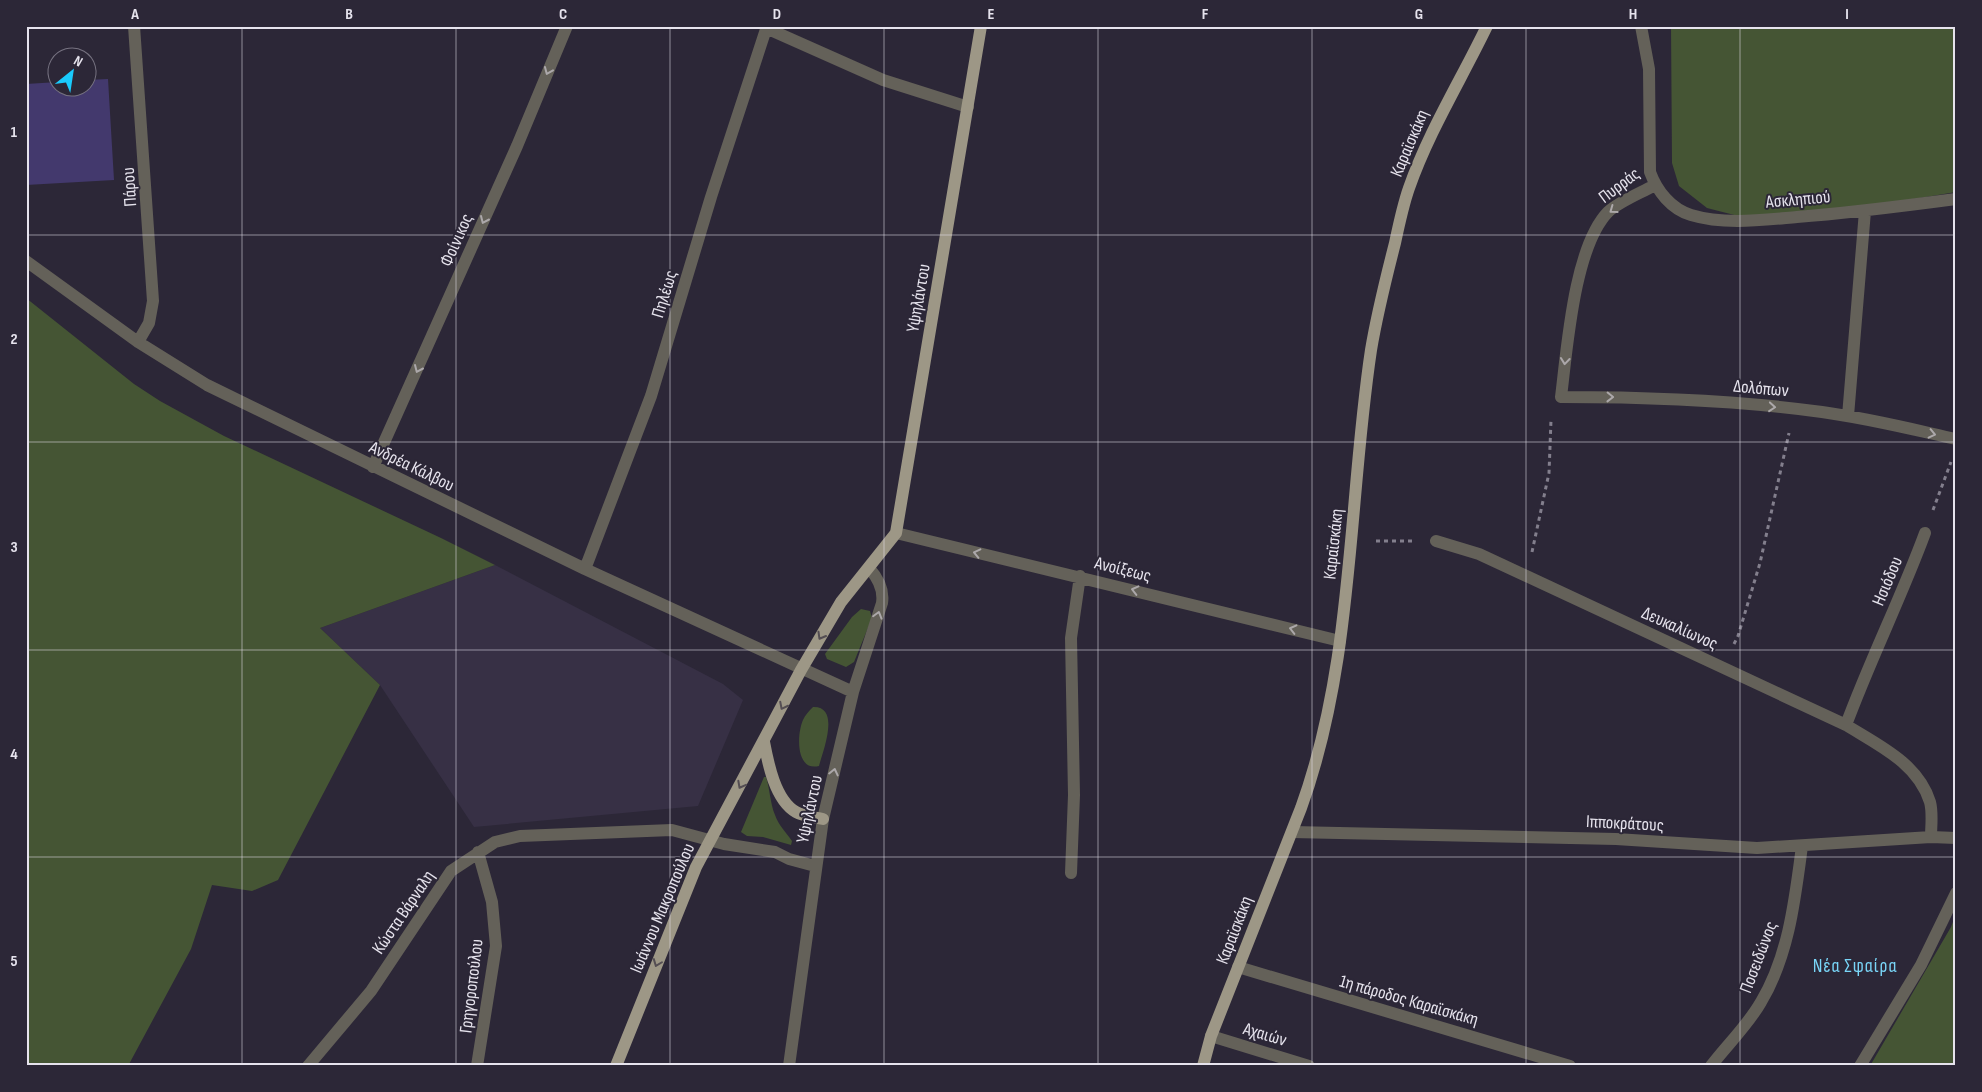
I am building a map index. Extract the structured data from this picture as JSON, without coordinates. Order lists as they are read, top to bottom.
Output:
{
  "streets": {
    "main road": ["Καραϊσκάκη", "Υψηλάντου", "Ιωάννου Μακροπούλου"],
    "street": [
      "Πυρράς",
      "Πάρου",
      "Ασκληπιού",
      "Φοίνικος",
      "Πηλέως",
      "Δολόπων",
      "Ανδρέα Κάλβου",
      "Ανοίξεως",
      "Ησιόδου",
      "Δευκαλίωνος",
      "Ιπποκράτους",
      "Κώστα Βάρναλη",
      "Ποσειδώνος",
      "Γρηγοροπούλου",
      "1η πάροδος Καραϊσκάκη",
      "Αχαιών"
    ]
  },
  "crossings": [
    ["Καραϊσκάκη", "Ανοίξεως"],
    ["Καραϊσκάκη", "Ιπποκράτους"],
    ["Καραϊσκάκη", "1η πάροδος Καραϊσκάκη"],
    ["Καραϊσκάκη", "Αχαιών"],
    ["Πυρράς", "Ασκληπιού"],
    ["Πυρράς", "Δολόπων"],
    ["Πάρου", "Ανδρέα Κάλβου"],
    ["Φοίνικος", "Ανδρέα Κάλβου"],
    ["Πηλέως", "Ανδρέα Κάλβου"],
    ["Υψηλάντου", "Ανδρέα Κάλβου"],
    ["Υψηλάντου", "Ανοίξεως"],
    ["Υψηλάντου", "Ιωάννου Μακροπούλου"],
    ["Υψηλάντου", "Κώστα Βάρναλη"],
    ["Ανδρέα Κάλβου", "Ιωάννου Μακροπούλου"],
    ["Ησιόδου", "Δευκαλίωνος"],
    ["Δευκαλίωνος", "Ιπποκράτους"],
    ["Ιπποκράτους", "Ποσειδώνος"],
    ["Ιωάννου Μακροπούλου", "Κώστα Βάρναλη"],
    ["Κώστα Βάρναλη", "Γρηγοροπούλου"]
  ],
  "one_way": [
    "Πυρράς",
    "Φοίνικος",
    "Δολόπων",
    "Ανοίξεως",
    "Ιωάννου Μακροπούλου"
  ],
  "districts": ["Νέα Σφαίρα"],
  "north": "top right",
  "grid": {
    "columns": [
      "A",
      "B",
      "C",
      "D",
      "E",
      "F",
      "G",
      "H",
      "I"
    ],
    "rows": [
      "1",
      "2",
      "3",
      "4",
      "5"
    ]
  }
}
